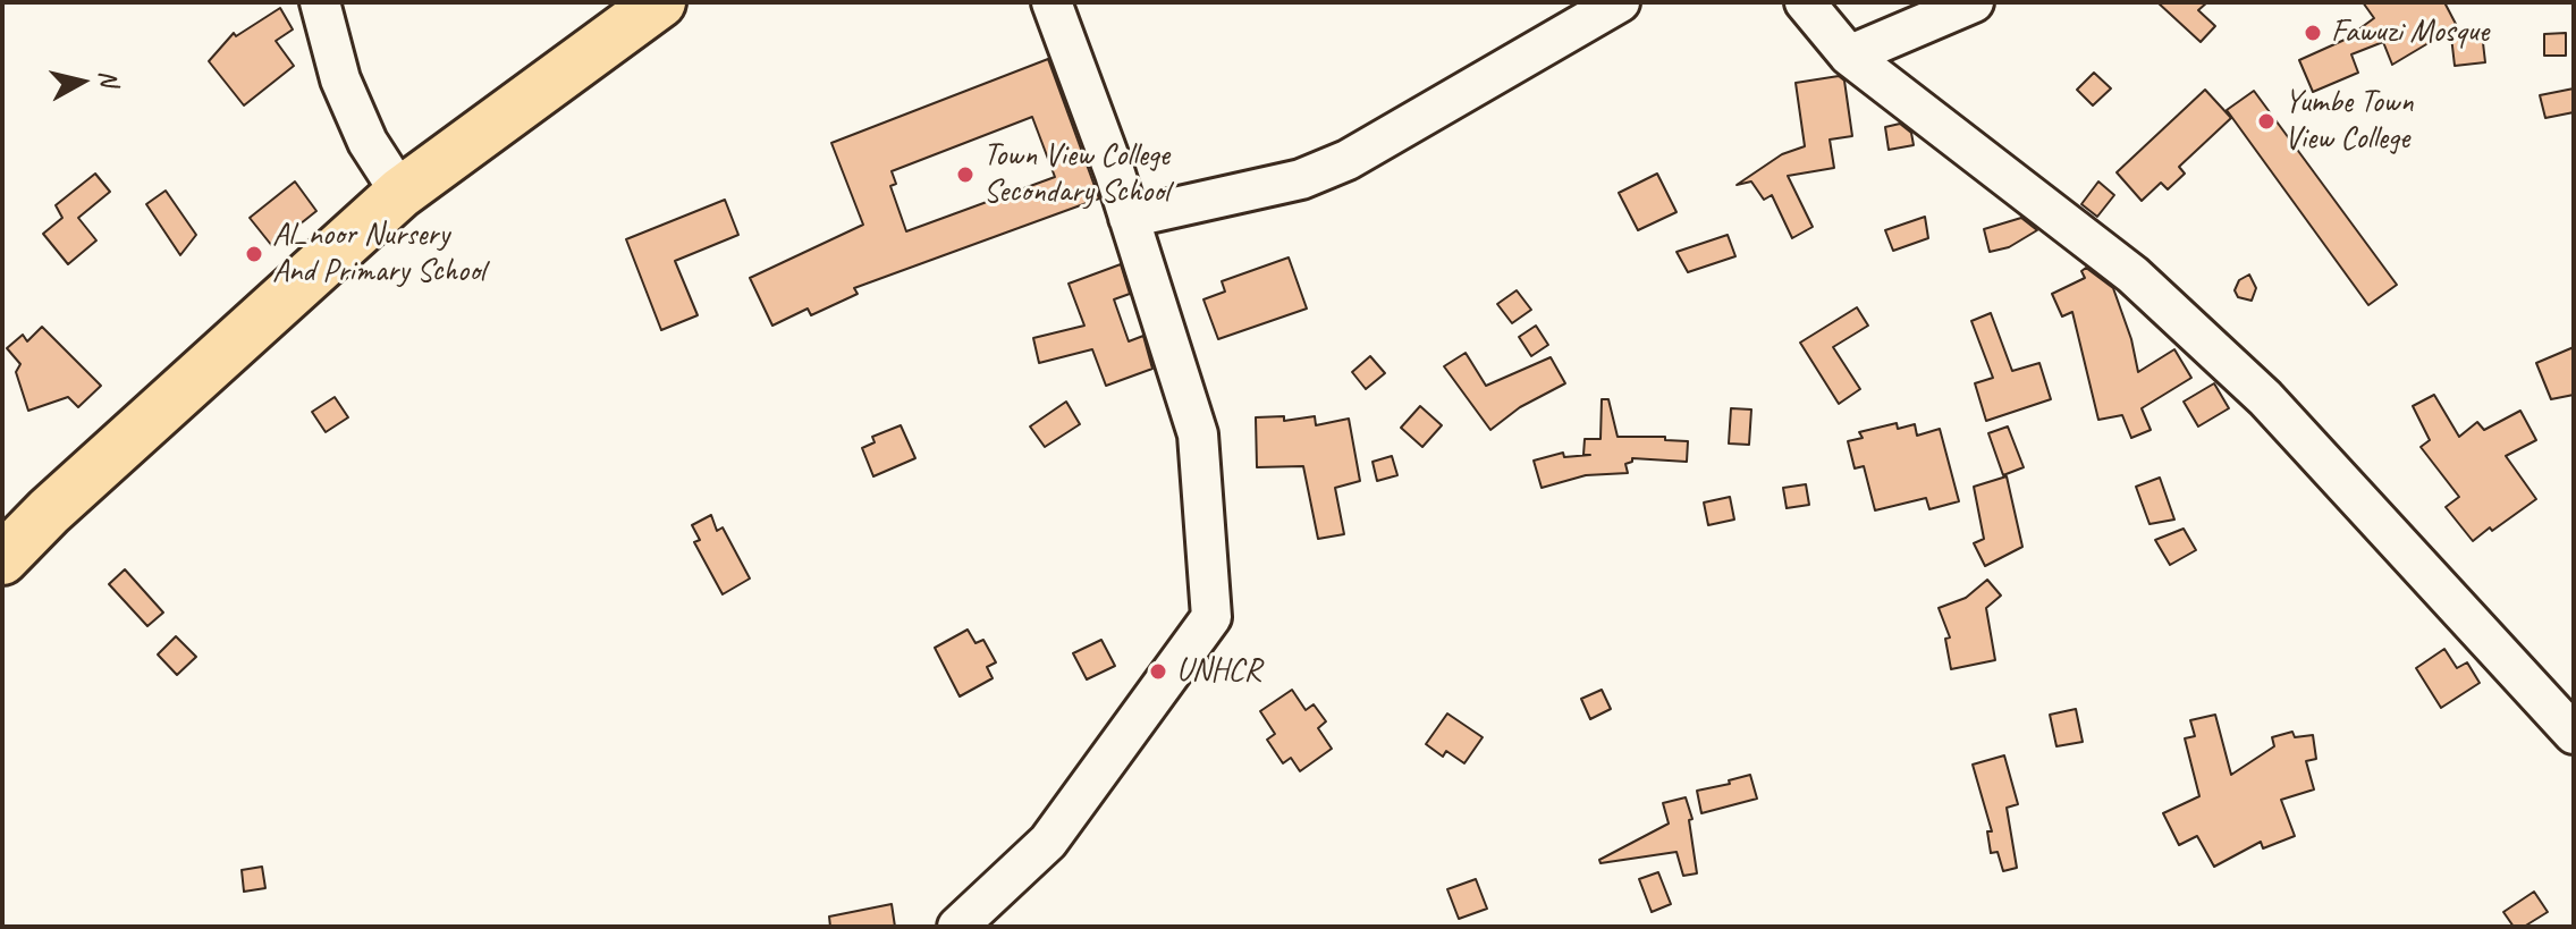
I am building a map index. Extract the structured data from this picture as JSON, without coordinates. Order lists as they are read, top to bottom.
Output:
{
  "places": [
    "Fawuzi Mosque",
    "Yumbe Town View College",
    "Town View College Secondary School",
    "Al_noor Nursery And Primary School",
    "UNHCR"
  ],
  "north": "right"
}
